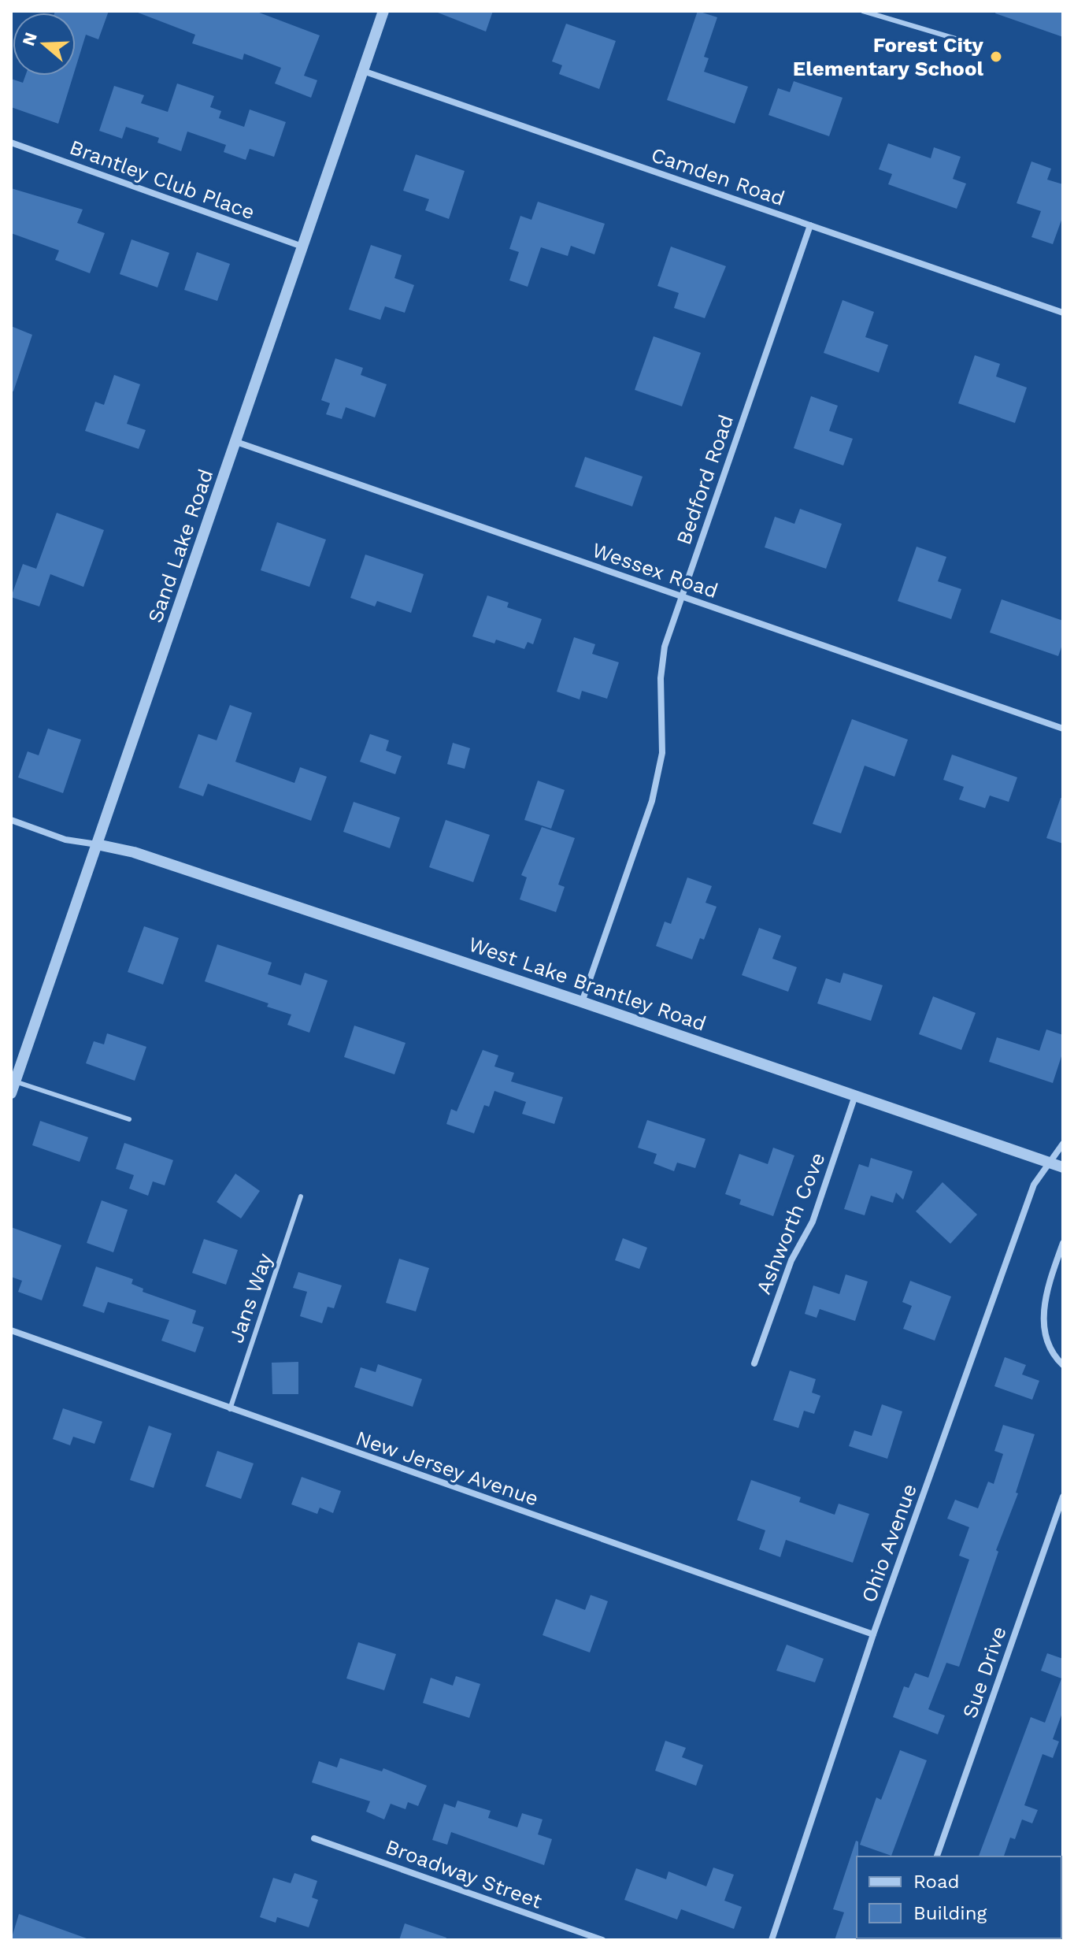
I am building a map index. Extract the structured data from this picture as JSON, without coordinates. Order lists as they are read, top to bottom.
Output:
{
  "streets": {
    "street": [
      "Camden Road",
      "Brantley Club Place",
      "Bedford Road",
      "Sand Lake Road",
      "Wessex Road",
      "West Lake Brantley Road",
      "Ashworth Cove",
      "New Jersey Avenue",
      "Ohio Avenue",
      "Sue Drive",
      "Broadway Street"
    ],
    "lane": ["Jans Way"]
  },
  "crossings": [
    ["Camden Road", "Bedford Road"],
    ["Camden Road", "Sand Lake Road"],
    ["Brantley Club Place", "Sand Lake Road"],
    ["Bedford Road", "Wessex Road"],
    ["Bedford Road", "West Lake Brantley Road"],
    ["Sand Lake Road", "Wessex Road"],
    ["Sand Lake Road", "West Lake Brantley Road"],
    ["West Lake Brantley Road", "Ashworth Cove"],
    ["West Lake Brantley Road", "Ohio Avenue"],
    ["Jans Way", "New Jersey Avenue"],
    ["New Jersey Avenue", "Ohio Avenue"]
  ],
  "places": ["Forest City Elementary School"],
  "legend": ["Road", "Building"],
  "north": "left"
}
